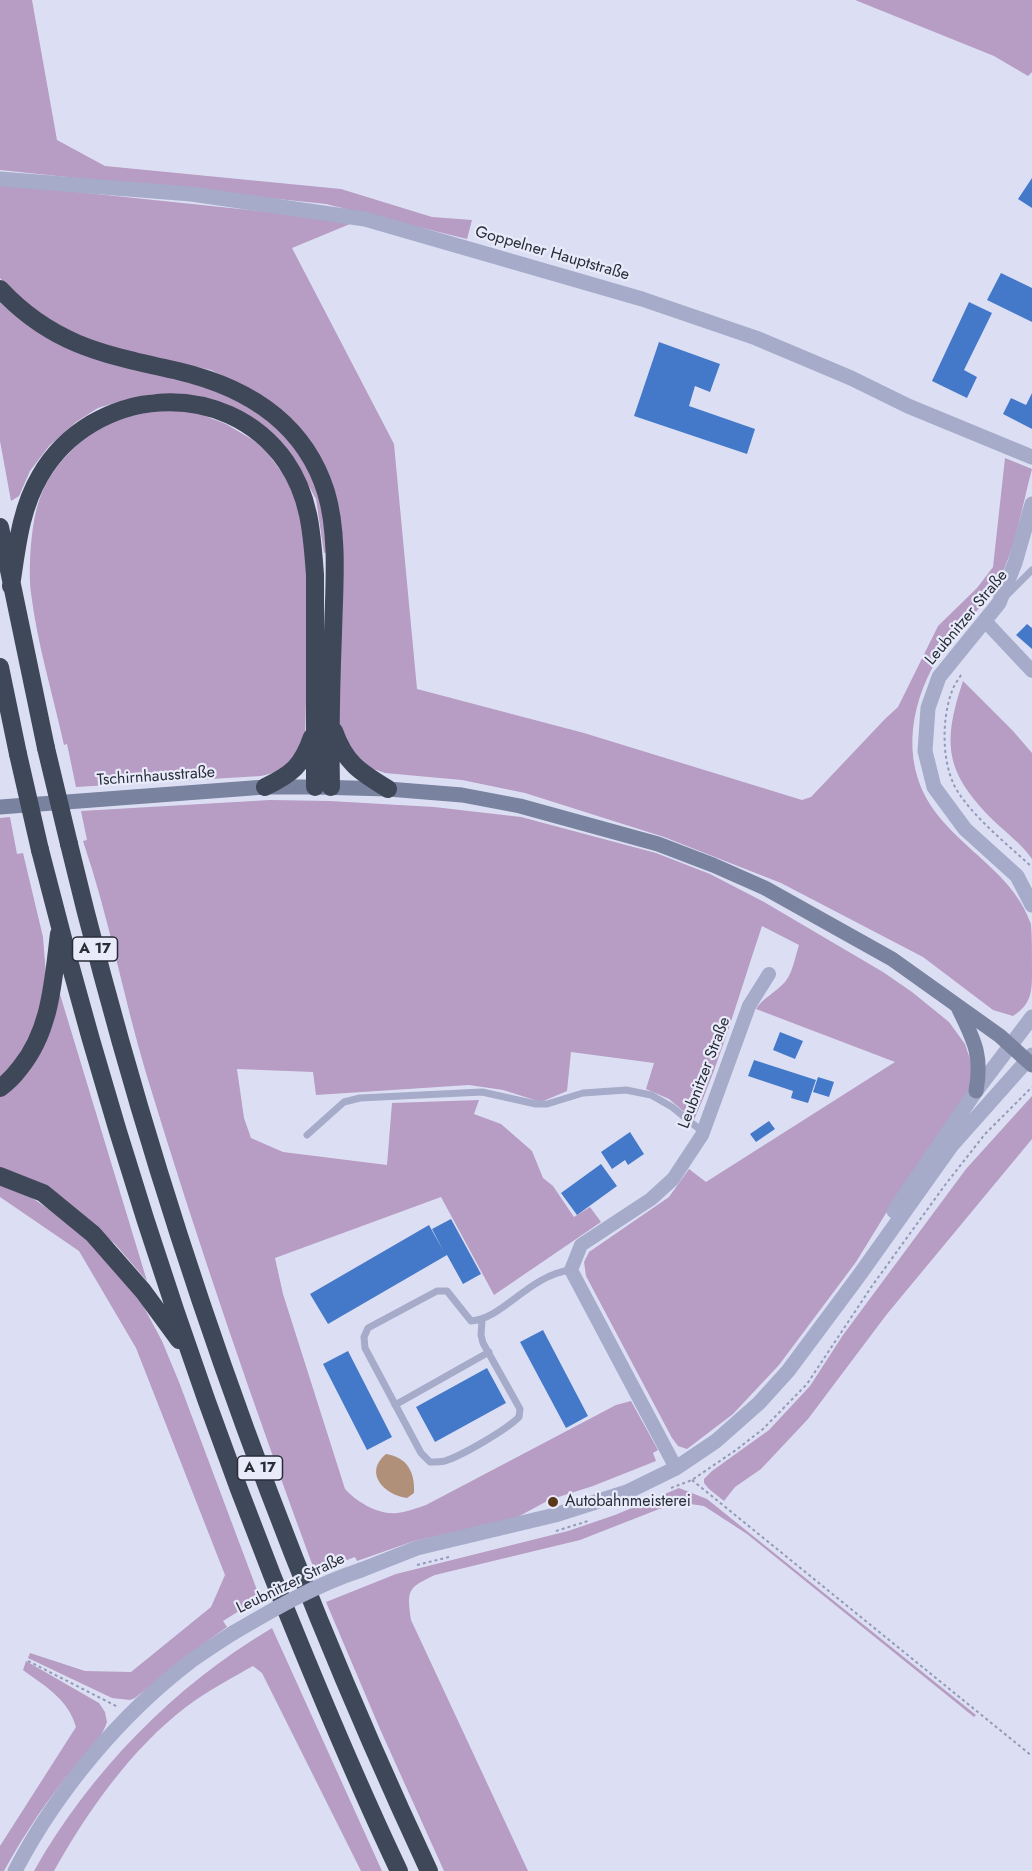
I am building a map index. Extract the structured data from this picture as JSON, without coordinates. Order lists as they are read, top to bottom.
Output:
{
  "streets": {
    "highway": ["A 17"],
    "main road": ["Tschirnhausstraße"],
    "street": ["Goppelner Hauptstraße", "Leubnitzer Straße"]
  },
  "places": ["Autobahnmeisterei"]
}
